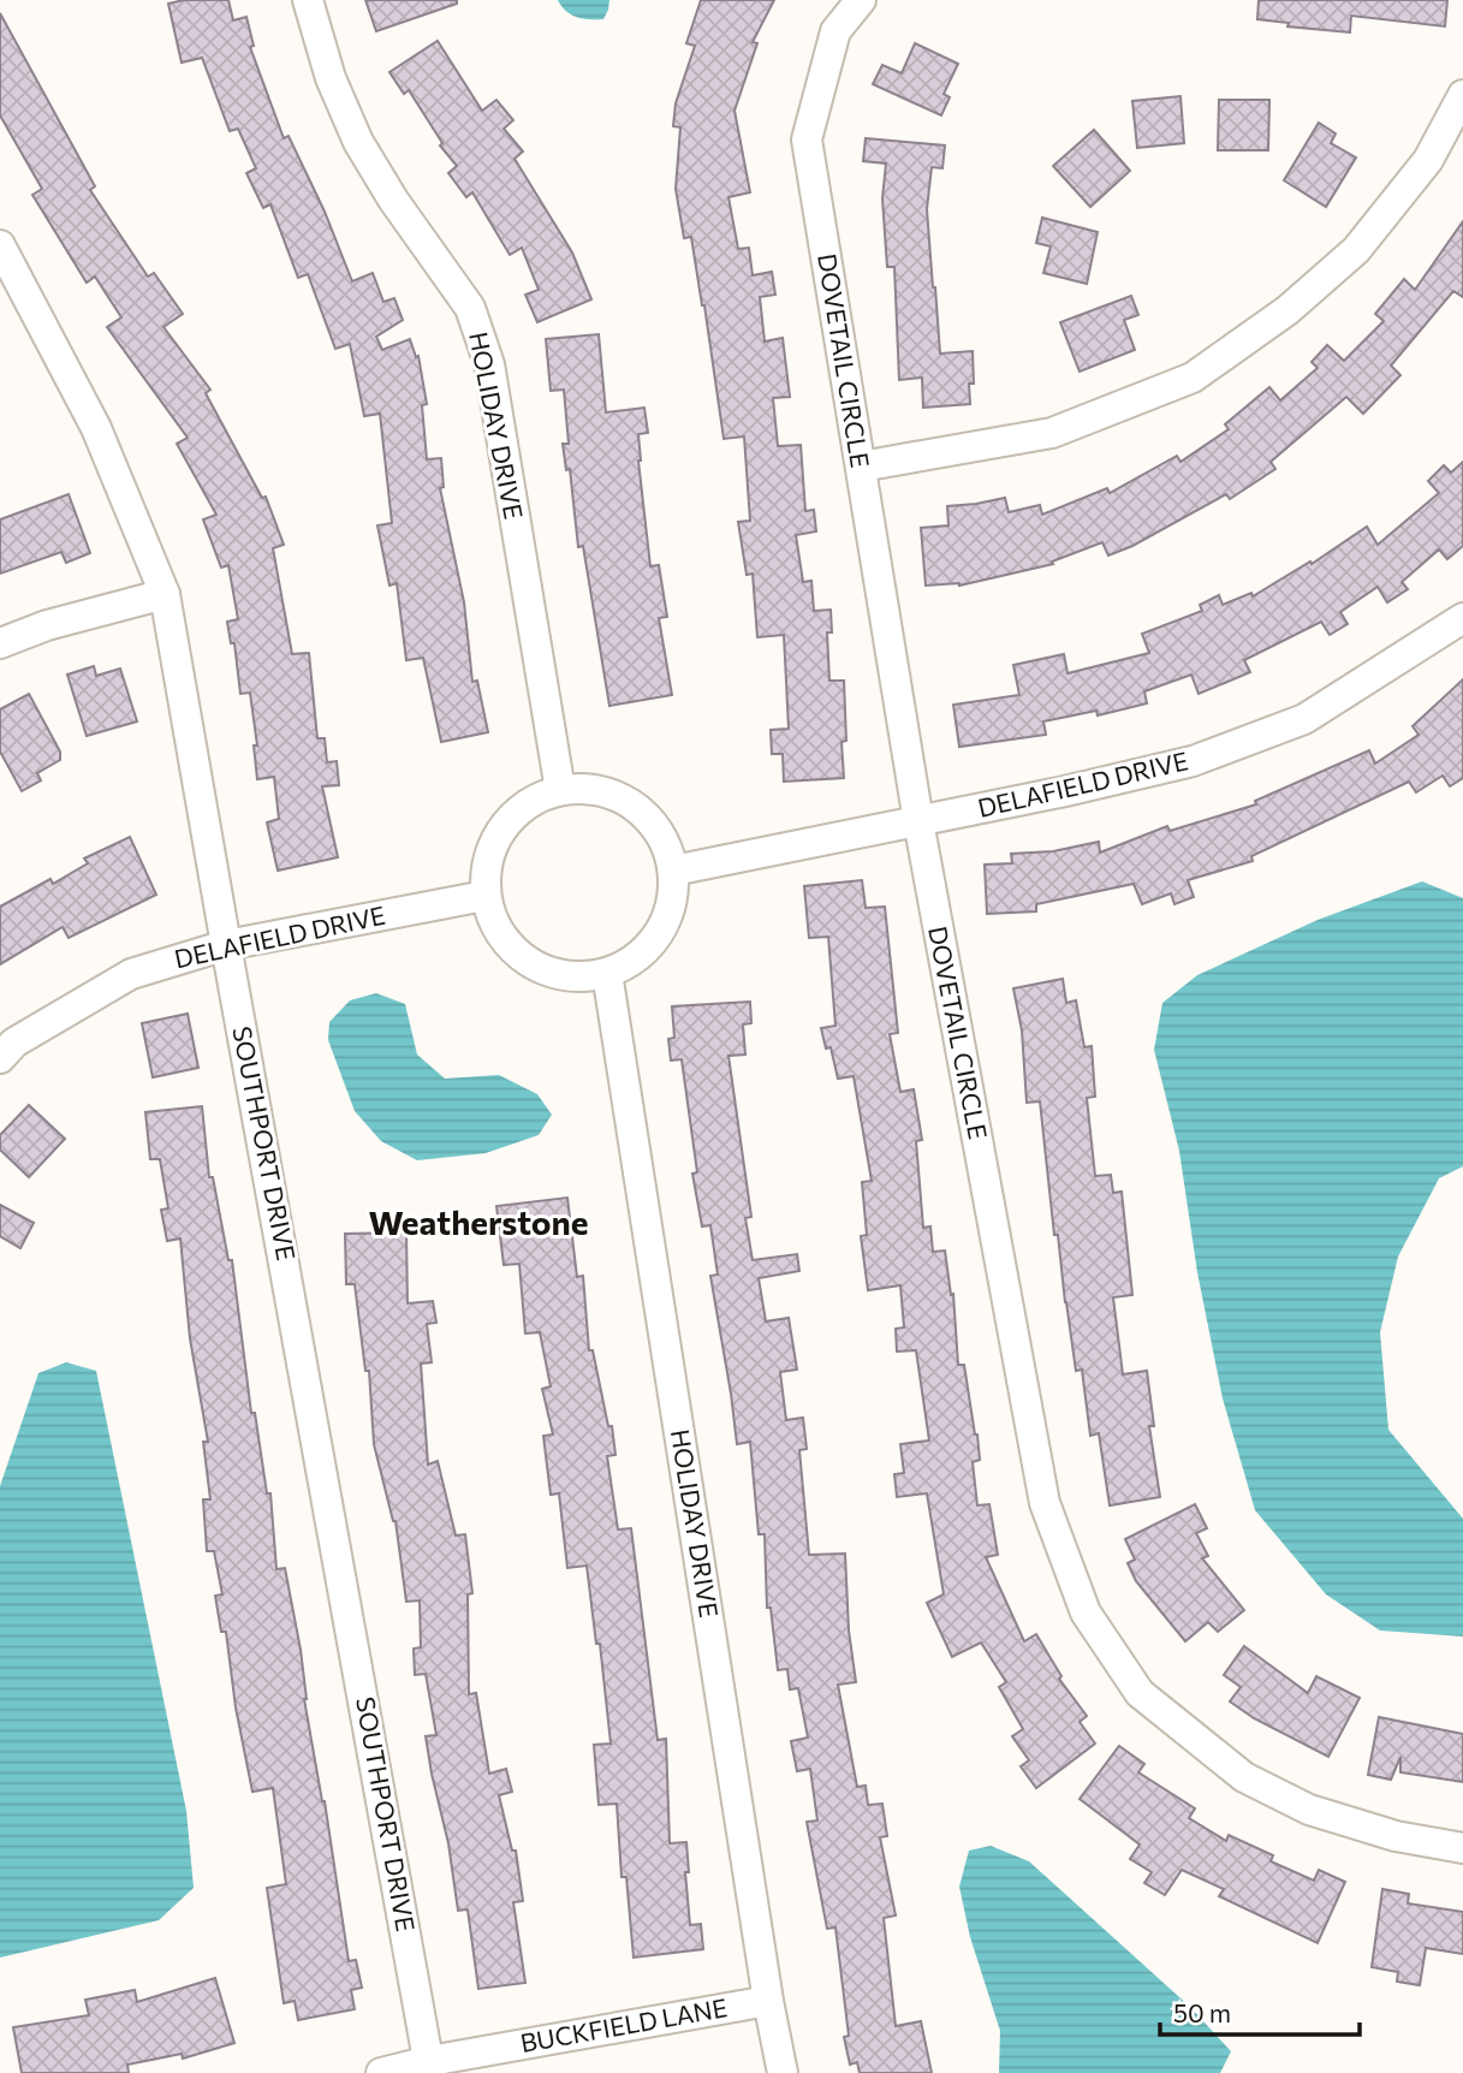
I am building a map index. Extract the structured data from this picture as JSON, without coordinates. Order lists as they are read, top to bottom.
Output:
{
  "streets": {
    "street": [
      "DOVETAIL CIRCLE",
      "HOLIDAY DRIVE",
      "DELAFIELD DRIVE",
      "SOUTHPORT DRIVE",
      "BUCKFIELD LANE"
    ]
  },
  "crossings": [
    ["DOVETAIL CIRCLE", "DELAFIELD DRIVE"],
    ["HOLIDAY DRIVE", "DELAFIELD DRIVE"],
    ["HOLIDAY DRIVE", "BUCKFIELD LANE"],
    ["DELAFIELD DRIVE", "SOUTHPORT DRIVE"],
    ["SOUTHPORT DRIVE", "BUCKFIELD LANE"]
  ],
  "districts": ["Weatherstone"],
  "scale_bar": "50 m"
}
